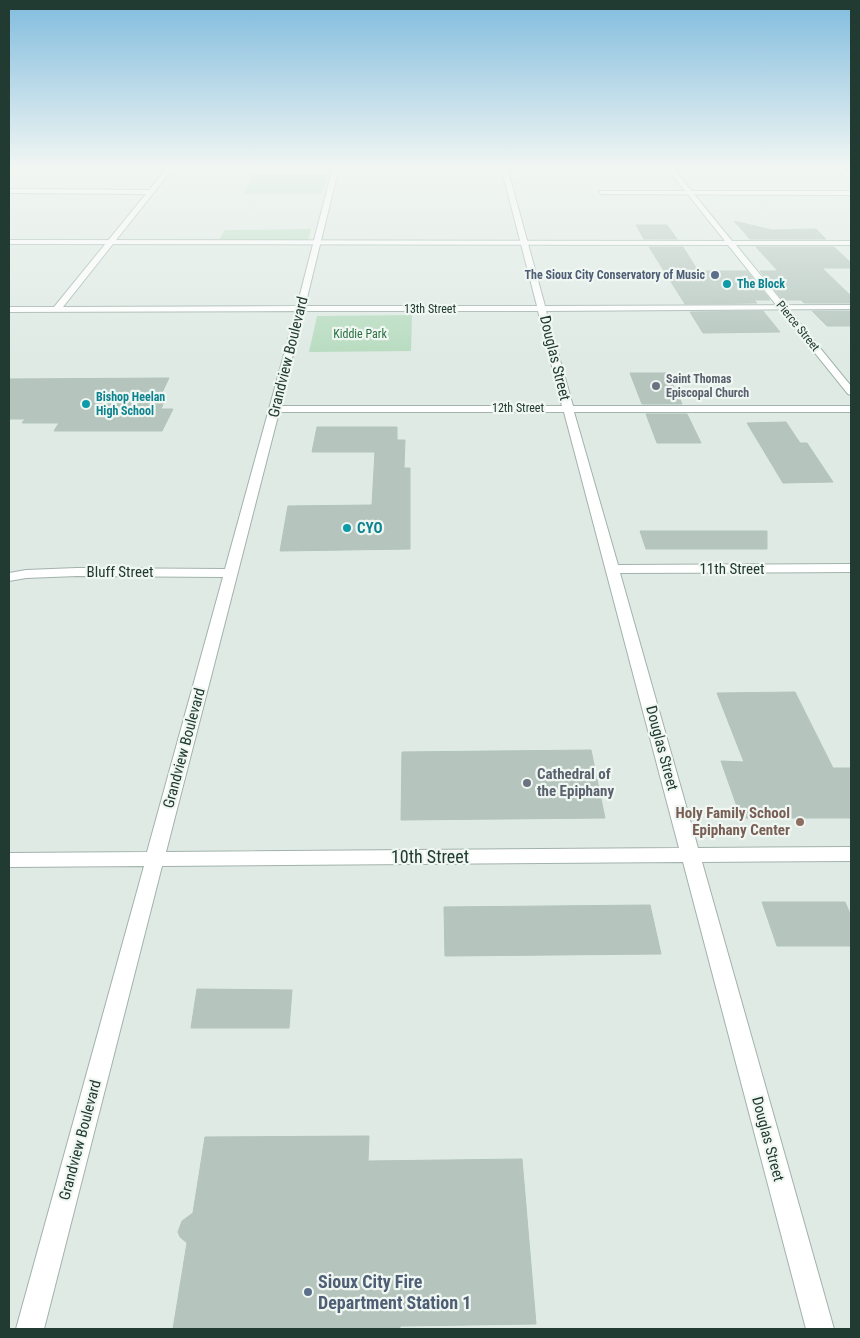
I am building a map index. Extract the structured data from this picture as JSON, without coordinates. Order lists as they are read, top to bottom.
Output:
{
  "streets": {
    "street": [
      "13th Street",
      "Pierce Street",
      "Grandview Boulevard",
      "Douglas Street",
      "12th Street",
      "11th Street",
      "Bluff Street",
      "10th Street"
    ]
  },
  "crossings": [
    ["13th Street", "Pierce Street"],
    ["13th Street", "Grandview Boulevard"],
    ["13th Street", "Douglas Street"],
    ["Grandview Boulevard", "12th Street"],
    ["Grandview Boulevard", "Bluff Street"],
    ["Grandview Boulevard", "10th Street"],
    ["Douglas Street", "12th Street"],
    ["Douglas Street", "11th Street"],
    ["Douglas Street", "10th Street"]
  ],
  "parks": ["Kiddie Park"],
  "places": [
    "The Sioux City Conservatory of Music",
    "The Block",
    "Saint Thomas Episcopal Church",
    "Bishop Heelan High School",
    "CYO",
    "Cathedral of the Epiphany",
    "Holy Family School Epiphany Center",
    "Sioux City Fire Department Station 1"
  ]
}
